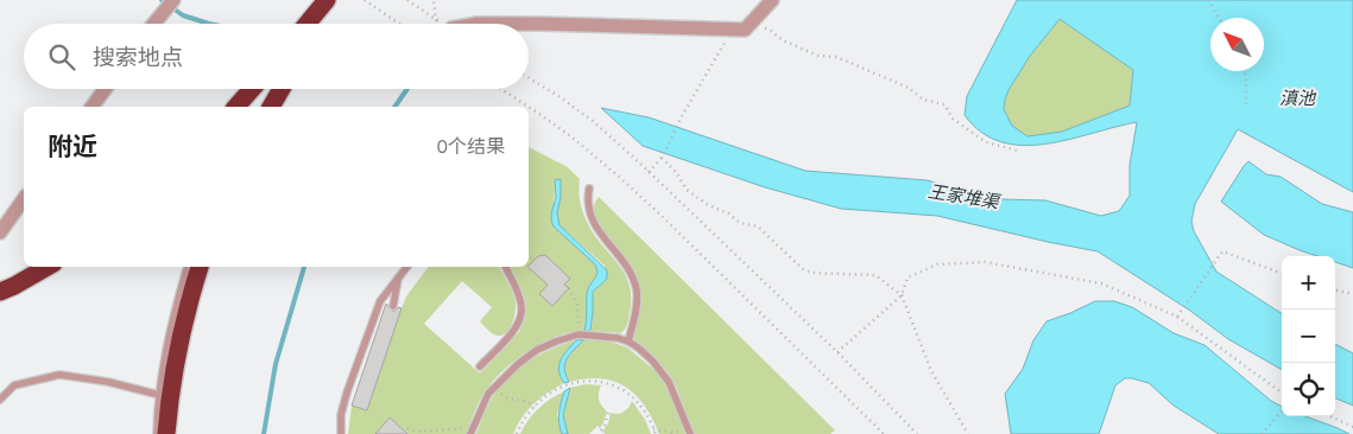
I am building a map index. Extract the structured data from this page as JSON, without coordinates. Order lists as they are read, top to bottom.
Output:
{
  "water": ["滇池", "王家堆渠"],
  "north": "top left",
  "page": {
    "search": "搜索地点",
    "heading": ["附近", "0个结果"],
    "map_buttons": ["+", "−"]
  }
}
